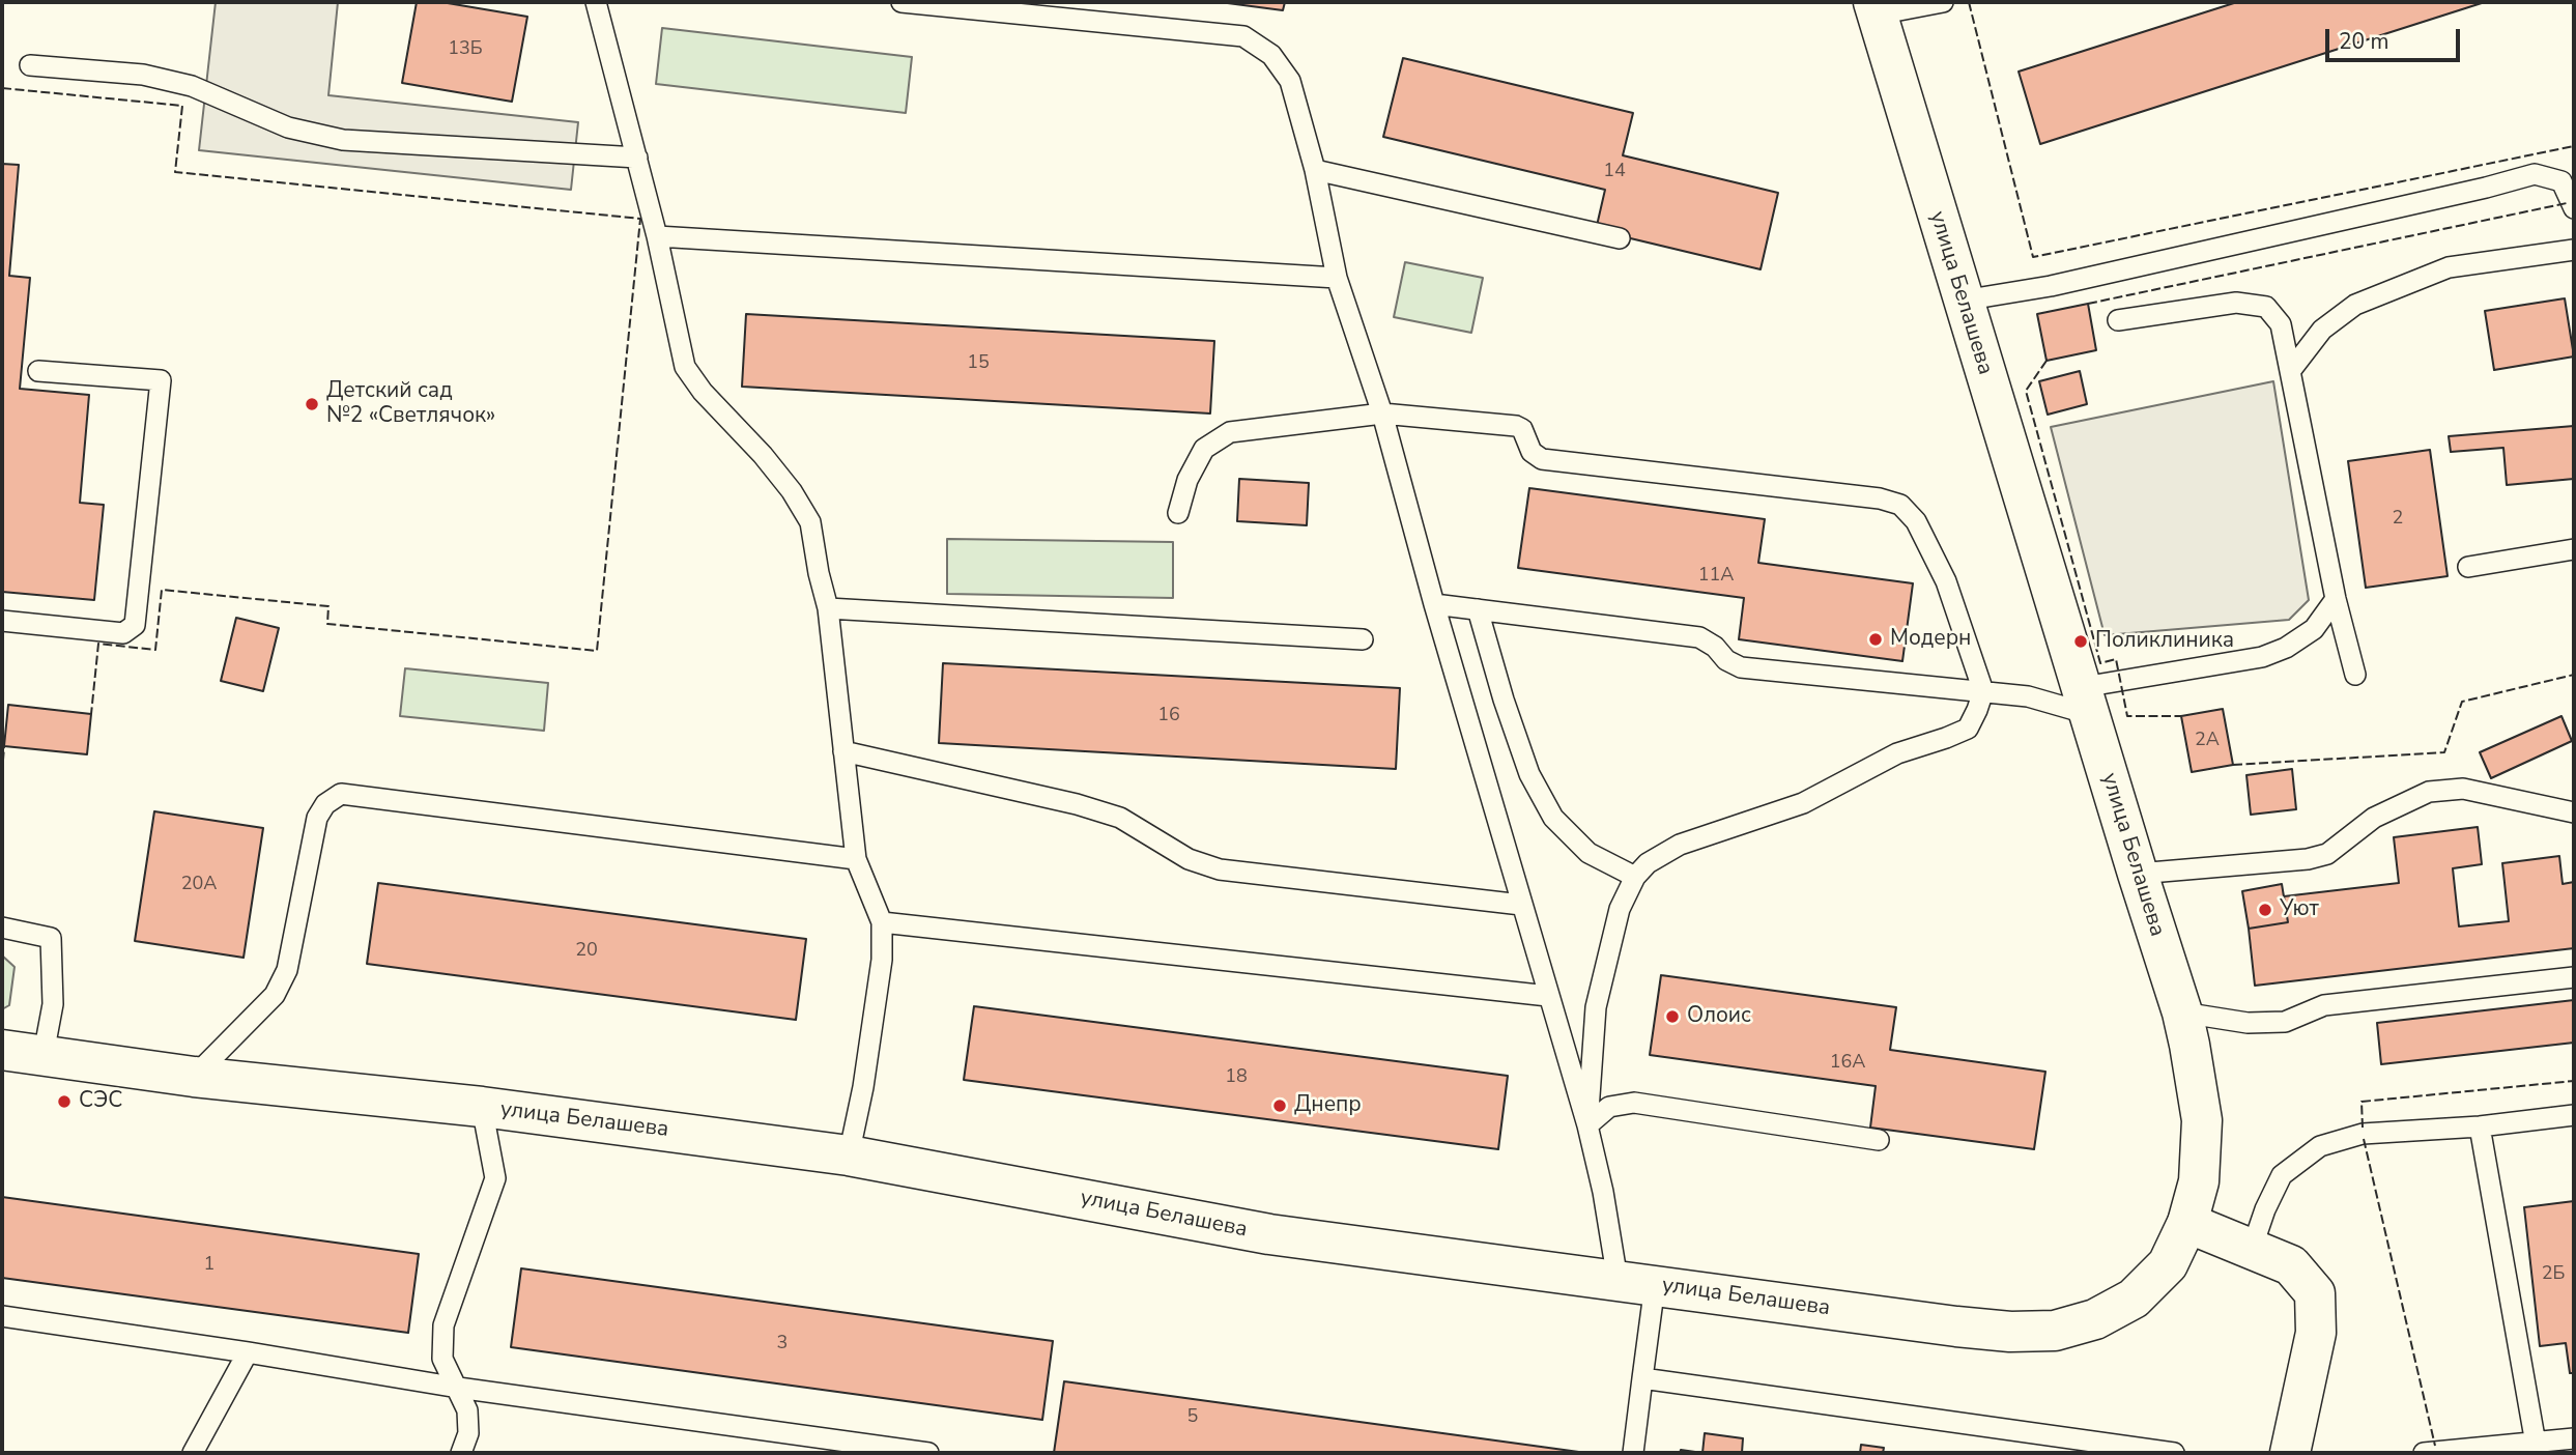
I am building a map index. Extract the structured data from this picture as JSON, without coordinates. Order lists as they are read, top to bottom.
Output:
{
  "streets": {
    "main road": ["улица Белашева"]
  },
  "places": [
    "Детский сад №2 «Светлячок»",
    "Модерн",
    "Поликлиника",
    "Уют",
    "Олоис",
    "СЭС",
    "Днепр"
  ],
  "house_numbers": [
    "13Б",
    "14",
    "15",
    "2",
    "11А",
    "16",
    "2А",
    "20А",
    "20",
    "16А",
    "18",
    "1",
    "2Б",
    "3",
    "5"
  ],
  "scale_bar": "20 m"
}
